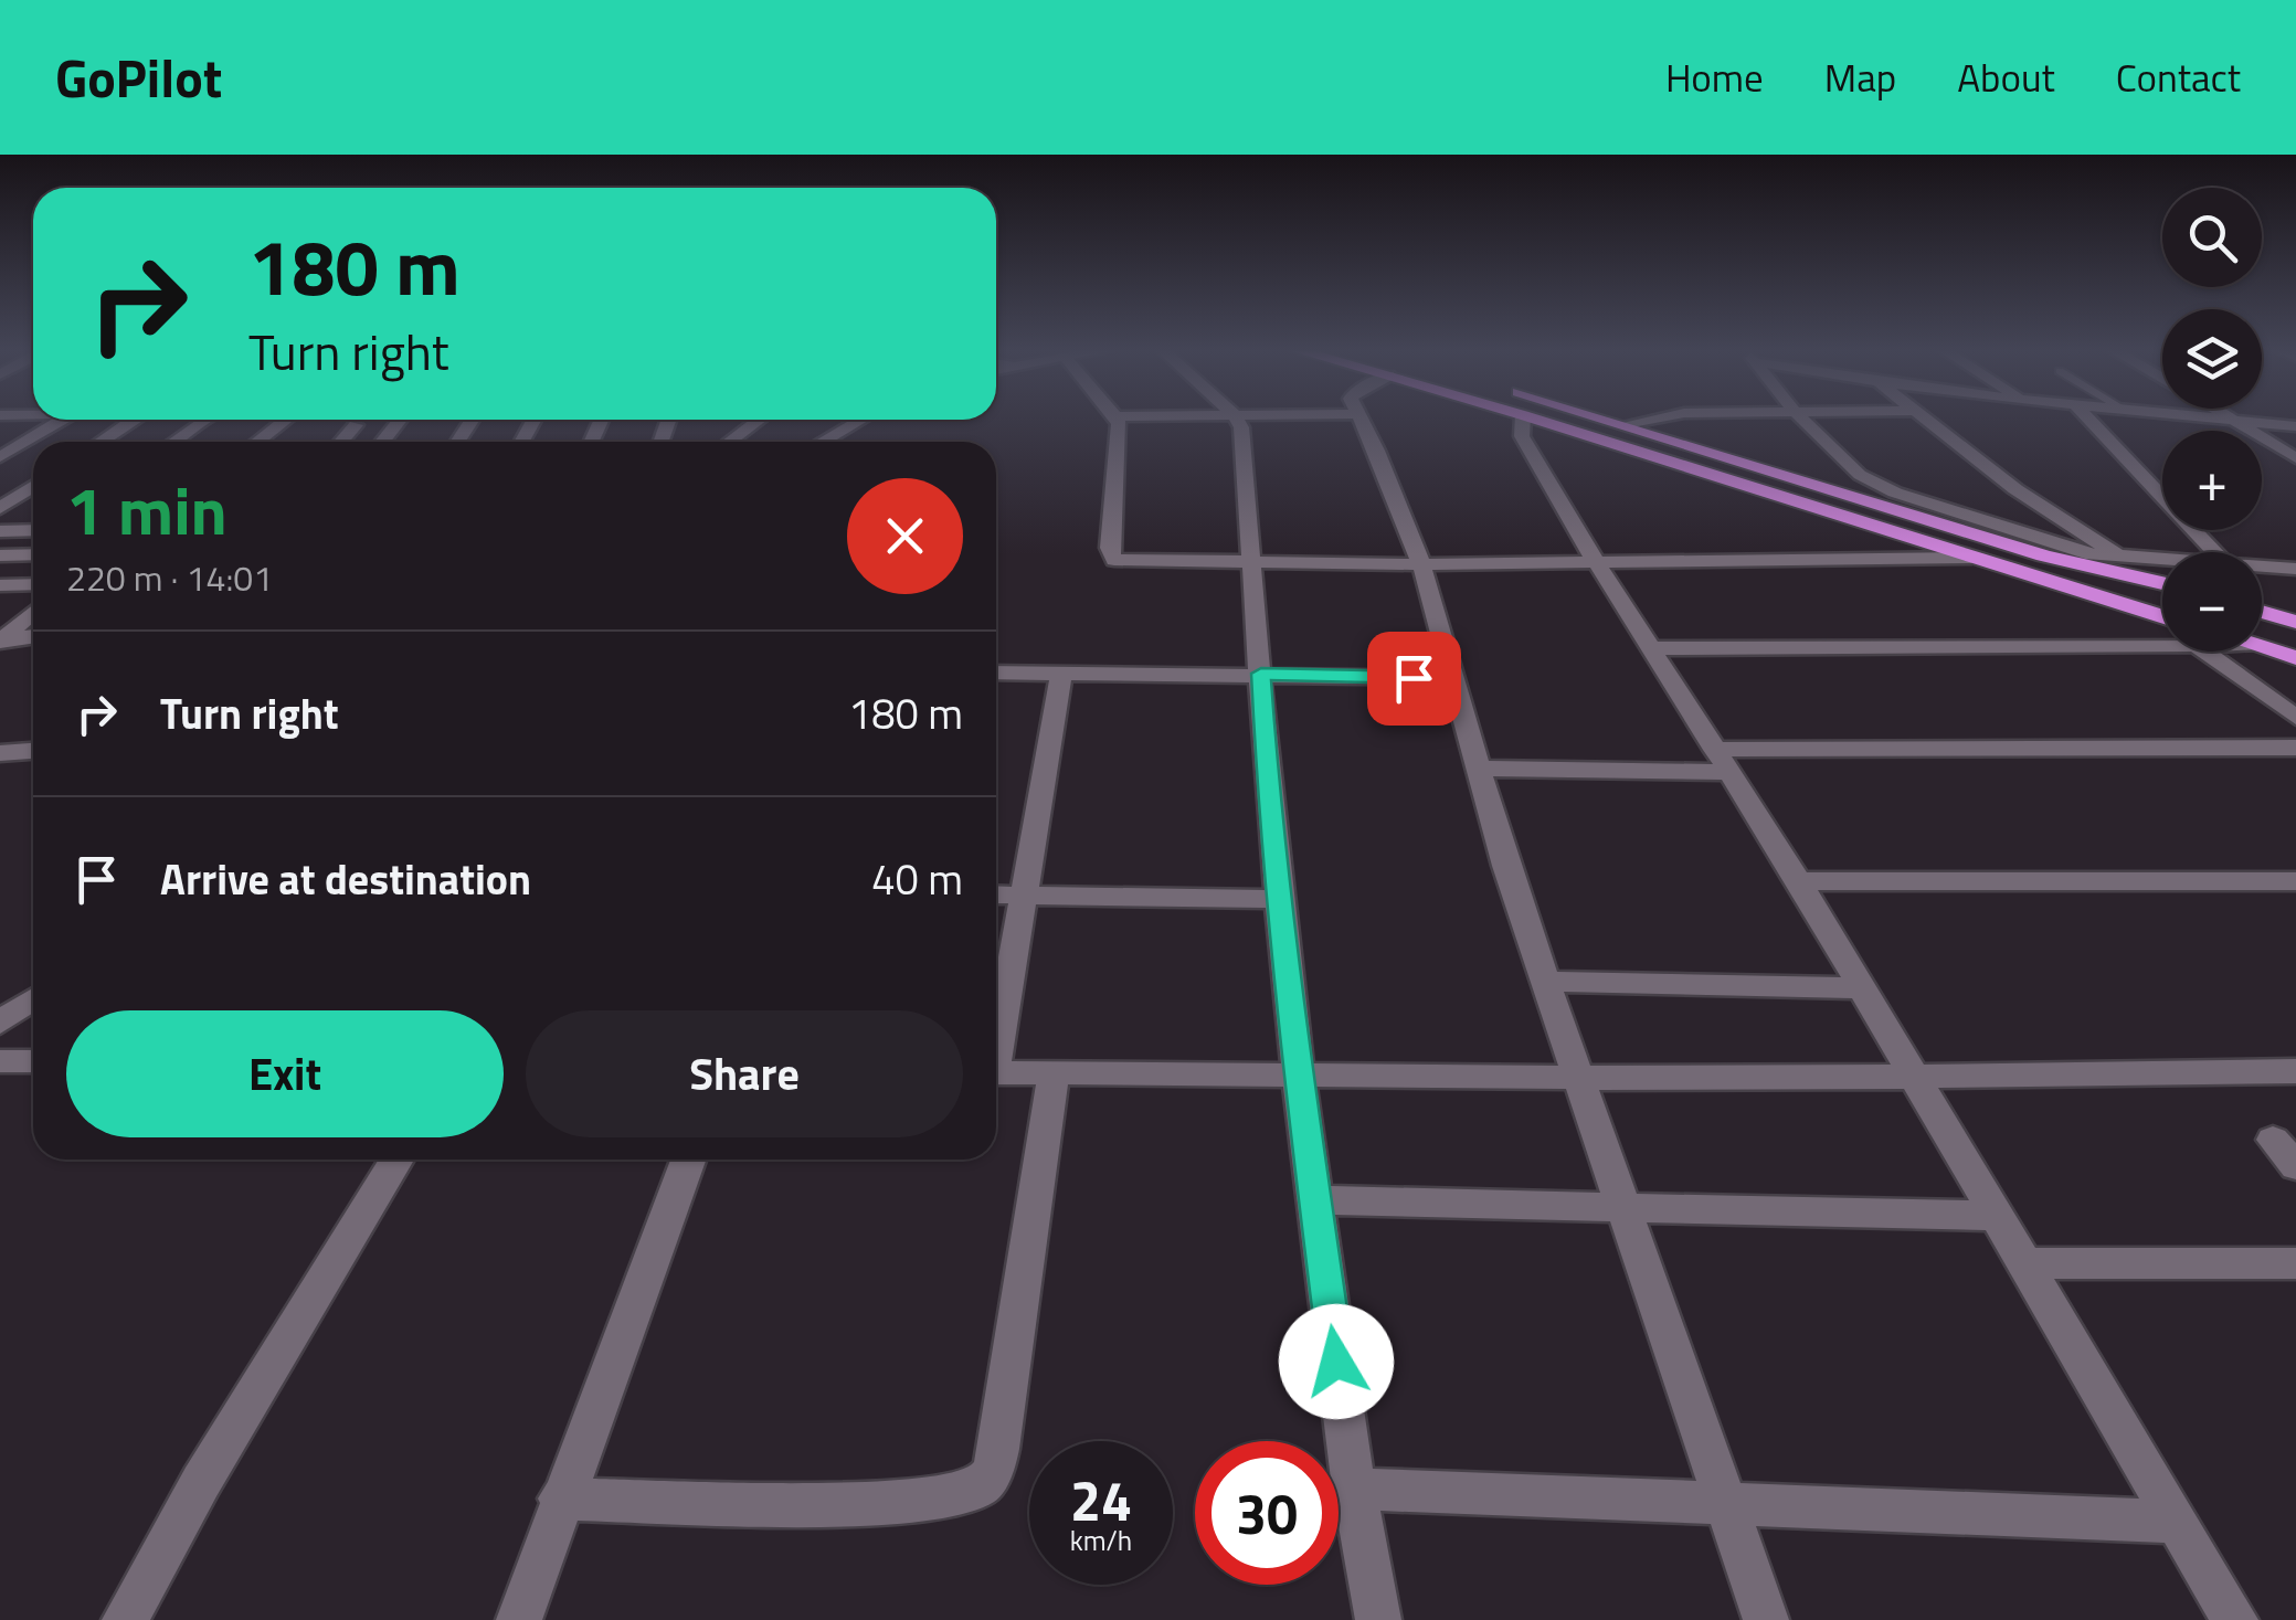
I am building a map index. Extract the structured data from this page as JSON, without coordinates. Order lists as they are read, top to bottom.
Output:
{
  "page": {
    "header": "GoPilot",
    "nav": [
      "Home",
      "Map",
      "About",
      "Contact"
    ],
    "map_buttons": ["+", "−"],
    "turn": ["180 m", "Turn right"],
    "heading": ["1 min", "220 m · 14:01"],
    "list": [
      {
        "name": "Turn right",
        "value": "180 m"
      },
      {
        "name": "Arrive at destination",
        "value": "40 m"
      }
    ],
    "buttons": ["Exit", "Share"],
    "speed": "24 km/h",
    "limit": "30"
  }
}
